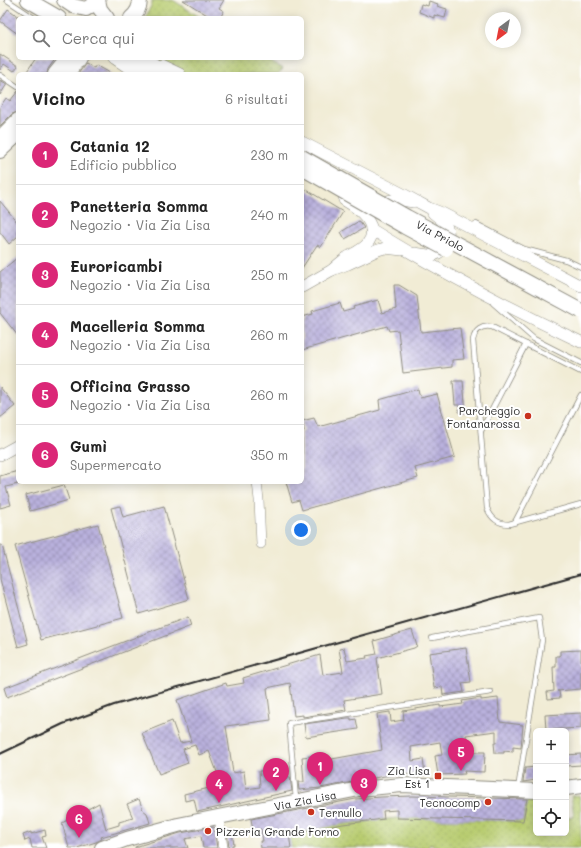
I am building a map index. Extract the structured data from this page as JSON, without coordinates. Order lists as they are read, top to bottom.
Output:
{
  "streets": {
    "main road": ["Via Priolo", "Via Zia Lisa"]
  },
  "places": {
    "other": [
      "Parcheggio Fontanarossa",
      "Tecnocomp",
      "Ternullo",
      "Pizzeria Grande Forno"
    ],
    "transit": ["Zia Lisa Est 1"]
  },
  "north": "bottom left",
  "page": {
    "search": "Cerca qui",
    "heading": ["Vicino", "6 risultati"],
    "list": [
      {
        "mark": "1",
        "name": "Catania 12",
        "note": "Edificio pubblico",
        "value": "230 m"
      },
      {
        "mark": "2",
        "name": "Panetteria Somma",
        "note": "Negozio · Via Zia Lisa",
        "value": "240 m"
      },
      {
        "mark": "3",
        "name": "Euroricambi",
        "note": "Negozio · Via Zia Lisa",
        "value": "250 m"
      },
      {
        "mark": "4",
        "name": "Macelleria Somma",
        "note": "Negozio · Via Zia Lisa",
        "value": "260 m"
      },
      {
        "mark": "5",
        "name": "Officina Grasso",
        "note": "Negozio · Via Zia Lisa",
        "value": "260 m"
      },
      {
        "mark": "6",
        "name": "Gumì",
        "note": "Supermercato",
        "value": "350 m"
      }
    ],
    "map_buttons": ["+", "−"],
    "pins": [
      "5",
      "1",
      "2",
      "3",
      "4",
      "6"
    ]
  }
}
